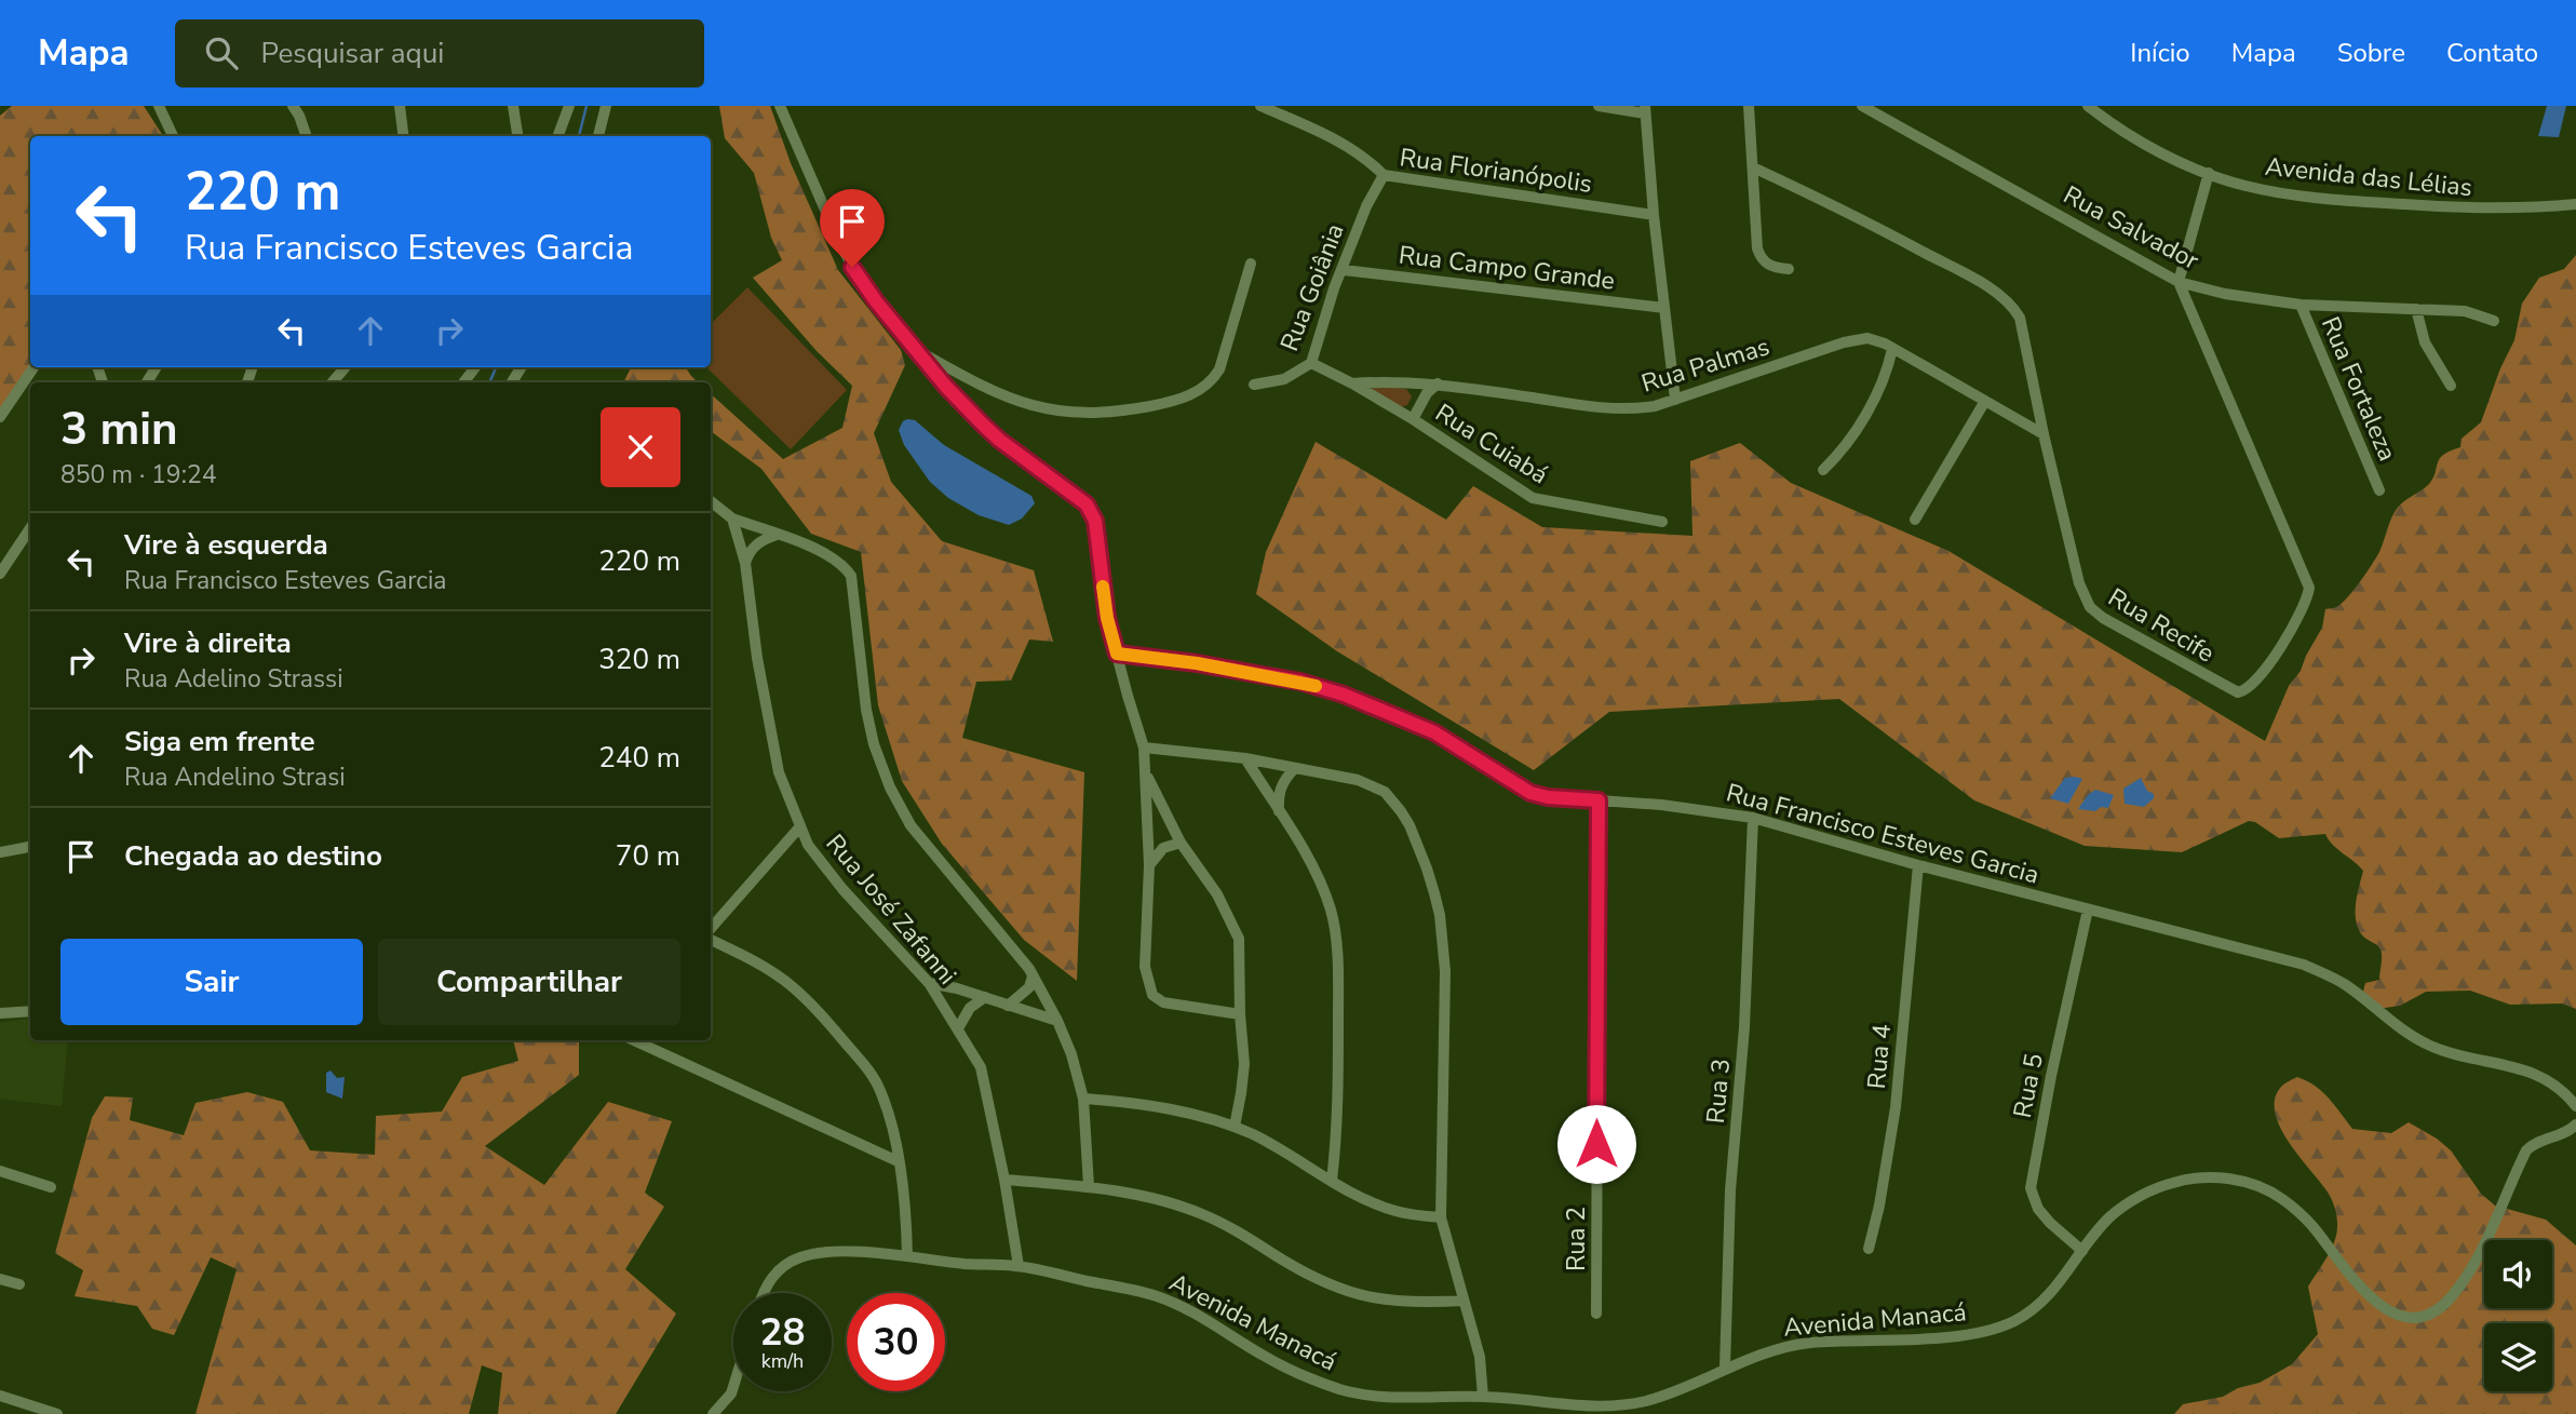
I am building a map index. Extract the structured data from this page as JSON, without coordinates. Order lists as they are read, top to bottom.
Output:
{
  "streets": {
    "street": [
      "Rua Florianópolis",
      "Avenida das Lélias",
      "Rua Salvador",
      "Rua Campo Grande",
      "Rua Goiânia",
      "Rua Palmas",
      "Rua Fortaleza",
      "Rua Cuiabá",
      "Rua Recife",
      "Rua Francisco Esteves Garcia",
      "Rua José Zafanni",
      "Rua 4",
      "Rua 5",
      "Rua 3",
      "Rua 2",
      "Avenida Manacá"
    ]
  },
  "crossings": [
    ["Rua Florianópolis", "Rua Goiânia"],
    ["Rua Salvador", "Rua Fortaleza"],
    ["Rua Salvador", "Rua Recife"],
    ["Rua Campo Grande", "Rua Goiânia"],
    ["Rua Goiânia", "Rua Cuiabá"],
    ["Rua Palmas", "Rua Cuiabá"],
    ["Rua Palmas", "Rua Recife"],
    ["Rua Francisco Esteves Garcia", "Rua 4"],
    ["Rua Francisco Esteves Garcia", "Rua 5"],
    ["Rua Francisco Esteves Garcia", "Rua 3"],
    ["Rua Francisco Esteves Garcia", "Rua 2"],
    ["Rua José Zafanni", "Avenida Manacá"],
    ["Rua 5", "Avenida Manacá"],
    ["Rua 3", "Avenida Manacá"]
  ],
  "page": {
    "header": "Mapa",
    "search": "Pesquisar aqui",
    "nav": [
      "Início",
      "Mapa",
      "Sobre",
      "Contato"
    ],
    "turn": ["220 m", "Rua Francisco Esteves Garcia"],
    "heading": ["3 min", "850 m · 19:24"],
    "list": [
      {
        "name": "Vire à esquerda",
        "note": "Rua Francisco Esteves Garcia",
        "value": "220 m"
      },
      {
        "name": "Vire à direita",
        "note": "Rua Adelino Strassi",
        "value": "320 m"
      },
      {
        "name": "Siga em frente",
        "note": "Rua Andelino Strasi",
        "value": "240 m"
      },
      {
        "name": "Chegada ao destino",
        "value": "70 m"
      }
    ],
    "buttons": ["Sair", "Compartilhar"],
    "speed": "28 km/h",
    "limit": "30"
  }
}
